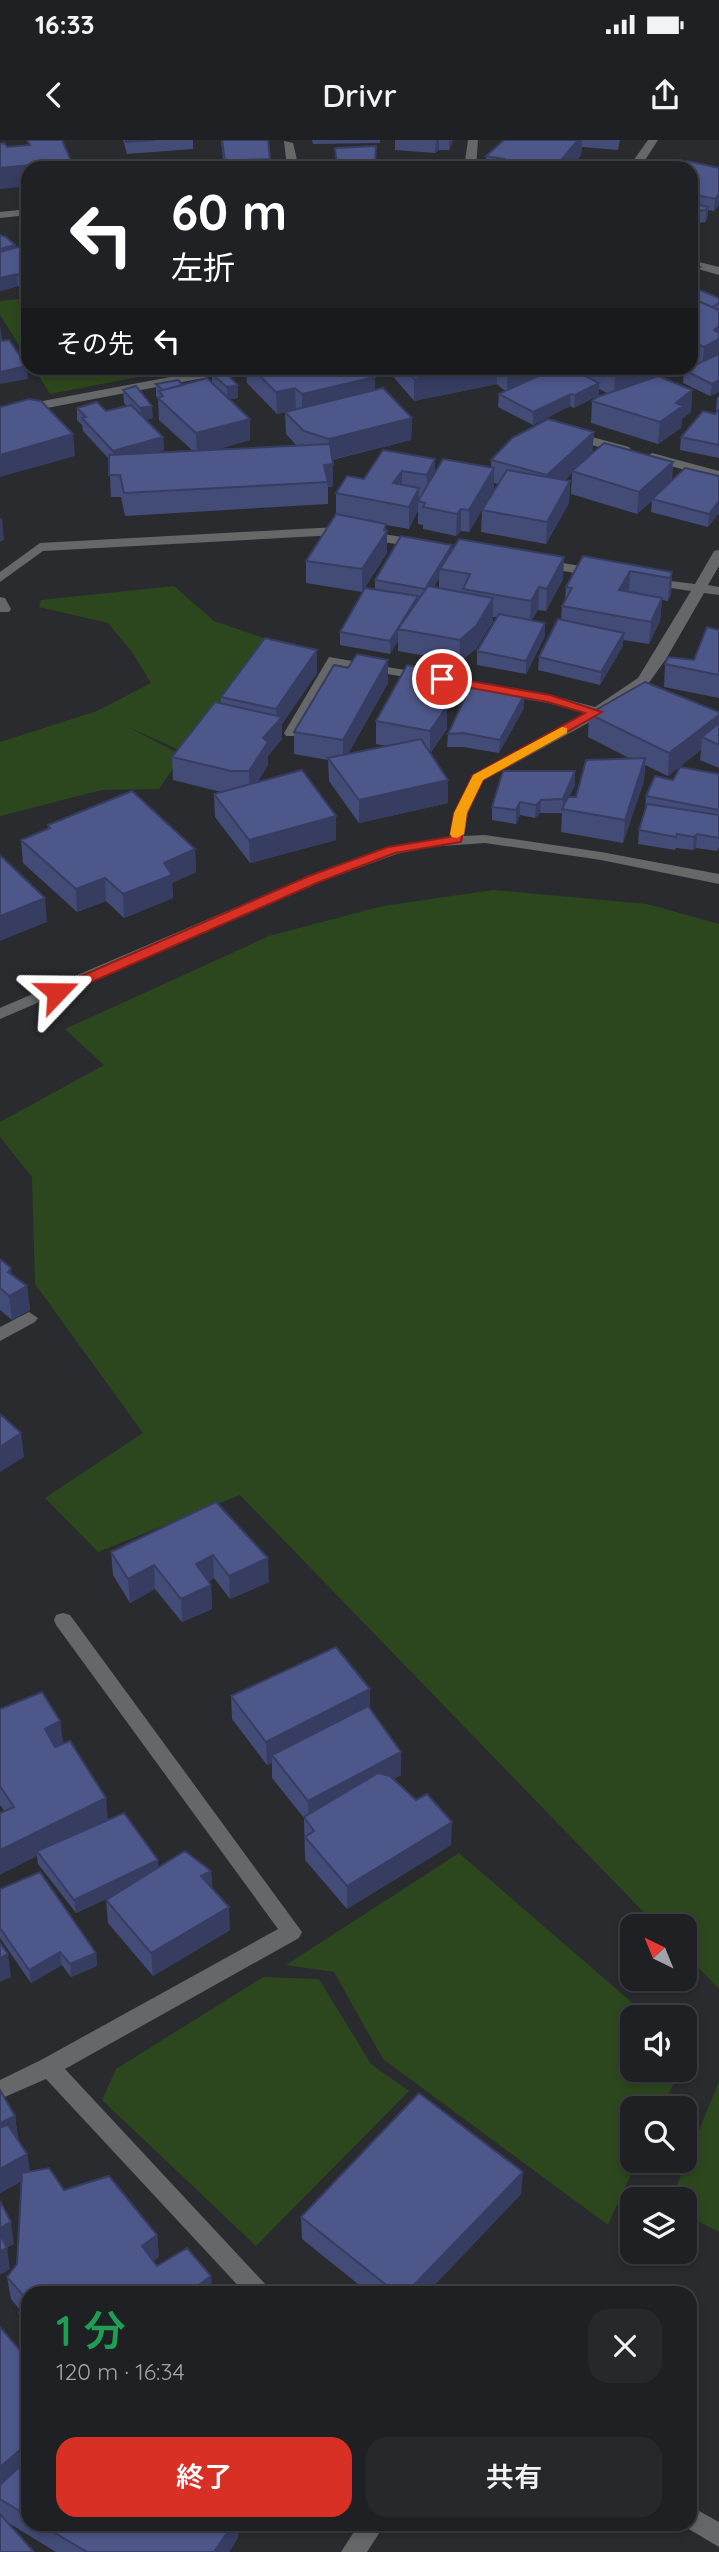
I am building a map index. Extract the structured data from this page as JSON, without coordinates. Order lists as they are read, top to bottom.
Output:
{
  "north": "top left",
  "page": {
    "status": "16:33",
    "header": "Drivr",
    "turn": ["60 m", "左折"],
    "then": "その先",
    "heading": ["1 分", "120 m · 16:34"],
    "buttons": ["終了", "共有"]
  }
}
